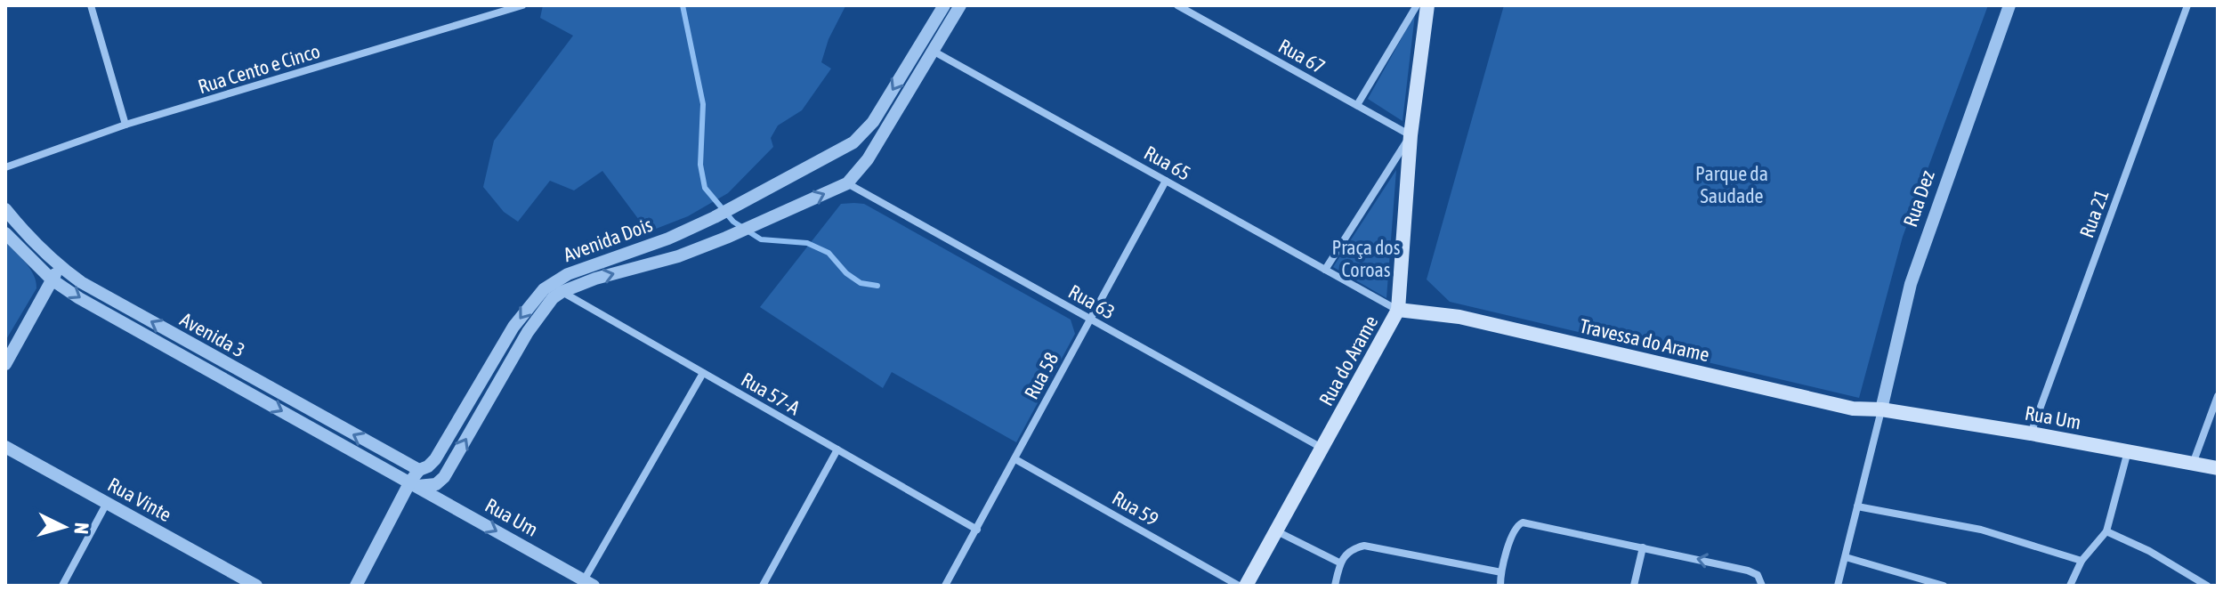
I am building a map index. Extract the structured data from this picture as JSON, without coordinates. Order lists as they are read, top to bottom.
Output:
{
  "streets": {
    "main road": ["Travessa do Arame", "Rua do Arame", "Rua Um"],
    "street": [
      "Rua 67",
      "Rua Cento e Cinco",
      "Rua 65",
      "Rua Dez",
      "Rua 21",
      "Avenida Dois",
      "Rua 63",
      "Avenida 3",
      "Rua 58",
      "Rua 57-A",
      "Rua Vinte",
      "Rua 59"
    ]
  },
  "crossings": [
    ["Rua 67", "Rua do Arame"],
    ["Rua 65", "Avenida Dois"],
    ["Rua 65", "Travessa do Arame"],
    ["Rua 65", "Rua do Arame"],
    ["Rua 65", "Rua 58"],
    ["Rua Dez", "Travessa do Arame"],
    ["Rua Dez", "Rua Um"],
    ["Rua 21", "Rua Um"],
    ["Avenida Dois", "Rua 63"],
    ["Avenida Dois", "Avenida 3"],
    ["Avenida Dois", "Rua 57-A"],
    ["Avenida Dois", "Rua Um"],
    ["Rua 63", "Rua do Arame"],
    ["Rua 63", "Rua 58"],
    ["Avenida 3", "Rua Um"],
    ["Travessa do Arame", "Rua do Arame"],
    ["Travessa do Arame", "Rua Um"],
    ["Rua 58", "Rua 57-A"],
    ["Rua 58", "Rua 59"]
  ],
  "one_way": ["Rua Um"],
  "parks": ["Parque da Saudade", "Praça dos Coroas"],
  "north": "right"
}
